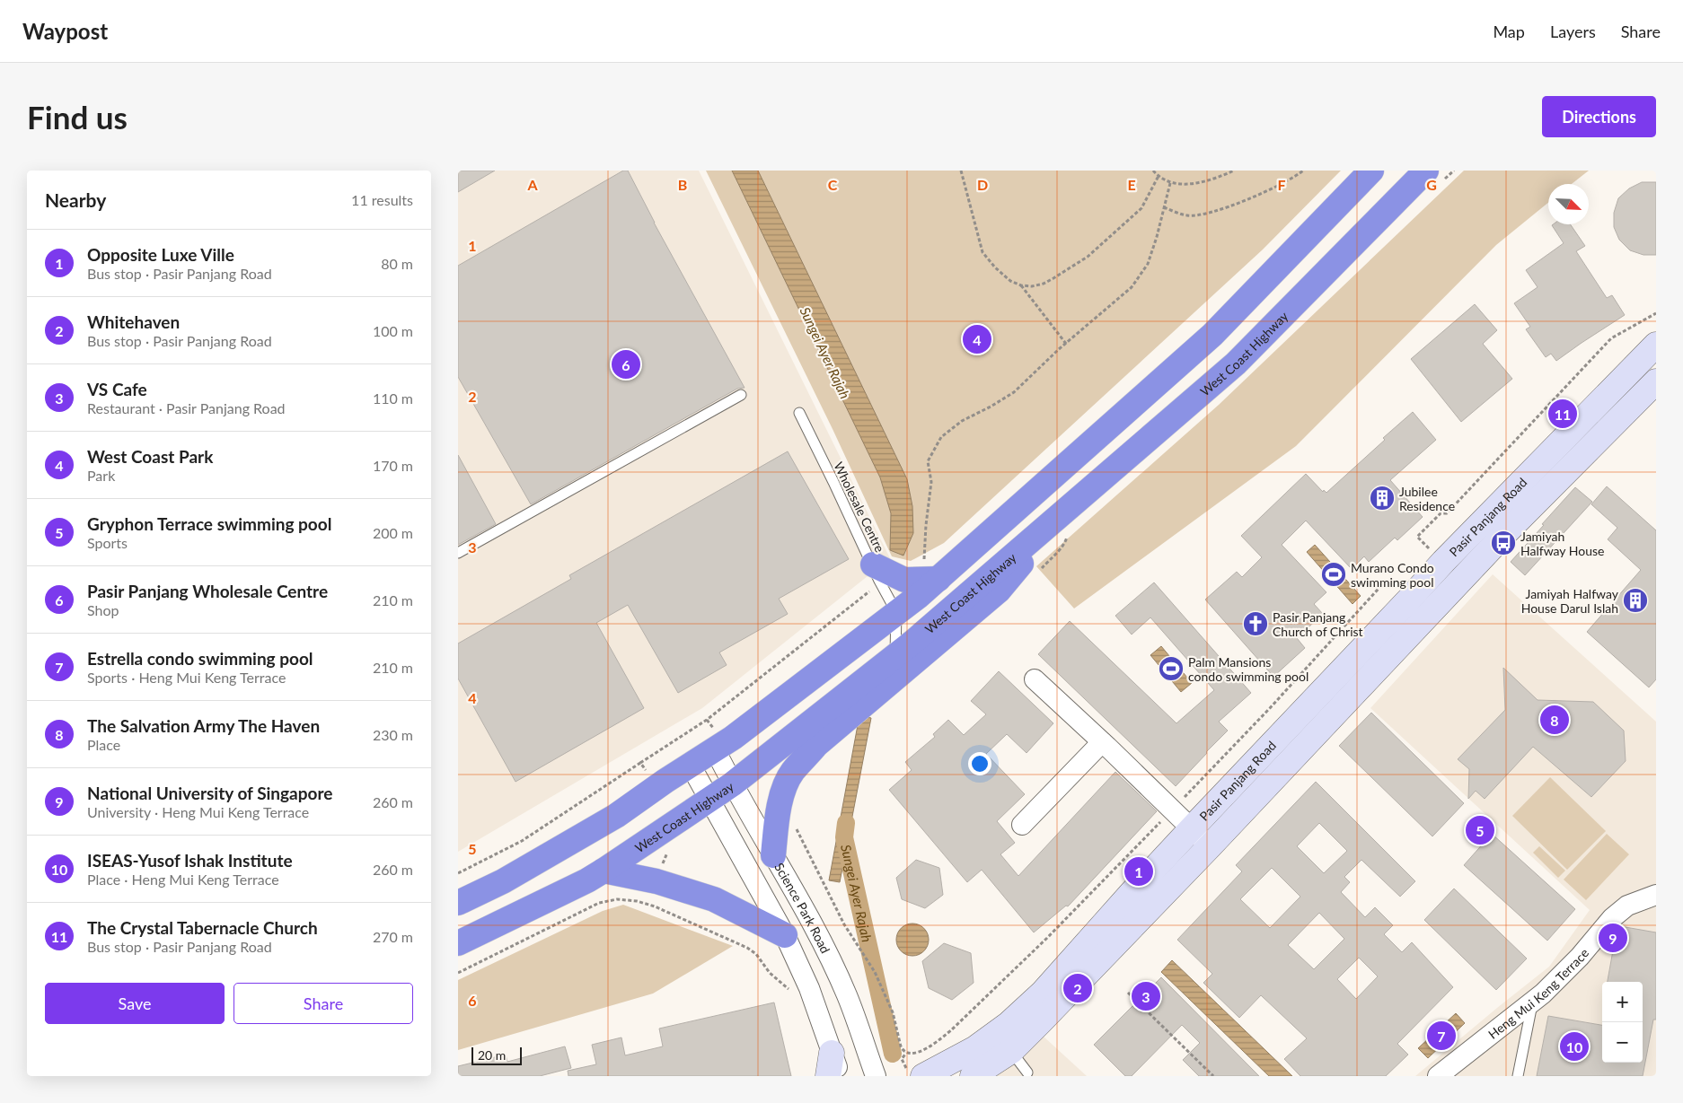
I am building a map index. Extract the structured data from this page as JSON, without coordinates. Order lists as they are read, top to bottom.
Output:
{
  "streets": {
    "highway": ["West Coast Highway"],
    "main road": ["Pasir Panjang Road"],
    "street": ["Science Park Road", "Heng Mui Keng Terrace"],
    "lane": ["Wholesale Centre"]
  },
  "crossings": [
    ["West Coast Highway", "Science Park Road"]
  ],
  "water": ["Sungei Ayer Rajah"],
  "places": {
    "building": ["Jubilee Residence", "Jamiyah Halfway House Darul Islah"],
    "bus stop": ["Jamiyah Halfway House"],
    "sports": ["Murano Condo swimming pool", "Palm Mansions condo swimming pool"],
    "church": ["Pasir Panjang Church of Christ"]
  },
  "scale_bar": "20 m",
  "north": "bottom right",
  "page": {
    "header": "Waypost",
    "nav": ["Map", "Layers", "Share"],
    "buttons": [
      "Directions",
      ["Save", "Share"]
    ],
    "title": "Find us",
    "heading": ["Nearby", "11 results"],
    "list": [
      {
        "mark": "1",
        "name": "Opposite Luxe Ville",
        "note": "Bus stop · Pasir Panjang Road",
        "value": "80 m"
      },
      {
        "mark": "2",
        "name": "Whitehaven",
        "note": "Bus stop · Pasir Panjang Road",
        "value": "100 m"
      },
      {
        "mark": "3",
        "name": "VS Cafe",
        "note": "Restaurant · Pasir Panjang Road",
        "value": "110 m"
      },
      {
        "mark": "4",
        "name": "West Coast Park",
        "note": "Park",
        "value": "170 m"
      },
      {
        "mark": "5",
        "name": "Gryphon Terrace swimming pool",
        "note": "Sports",
        "value": "200 m"
      },
      {
        "mark": "6",
        "name": "Pasir Panjang Wholesale Centre",
        "note": "Shop",
        "value": "210 m"
      },
      {
        "mark": "7",
        "name": "Estrella condo swimming pool",
        "note": "Sports · Heng Mui Keng Terrace",
        "value": "210 m"
      },
      {
        "mark": "8",
        "name": "The Salvation Army The Haven",
        "note": "Place",
        "value": "230 m"
      },
      {
        "mark": "9",
        "name": "National University of Singapore",
        "note": "University · Heng Mui Keng Terrace",
        "value": "260 m"
      },
      {
        "mark": "10",
        "name": "ISEAS-Yusof Ishak Institute",
        "note": "Place · Heng Mui Keng Terrace",
        "value": "260 m"
      },
      {
        "mark": "11",
        "name": "The Crystal Tabernacle Church",
        "note": "Bus stop · Pasir Panjang Road",
        "value": "270 m"
      }
    ],
    "pins": [
      "4",
      "6",
      "11",
      "8",
      "5",
      "1",
      "9",
      "2",
      "3",
      "7",
      "10"
    ],
    "map_buttons": ["+", "−"],
    "scale": "20 m"
  },
  "grid": {
    "columns": [
      "A",
      "B",
      "C",
      "D",
      "E",
      "F",
      "G"
    ],
    "rows": [
      "1",
      "2",
      "3",
      "4",
      "5",
      "6"
    ]
  }
}
